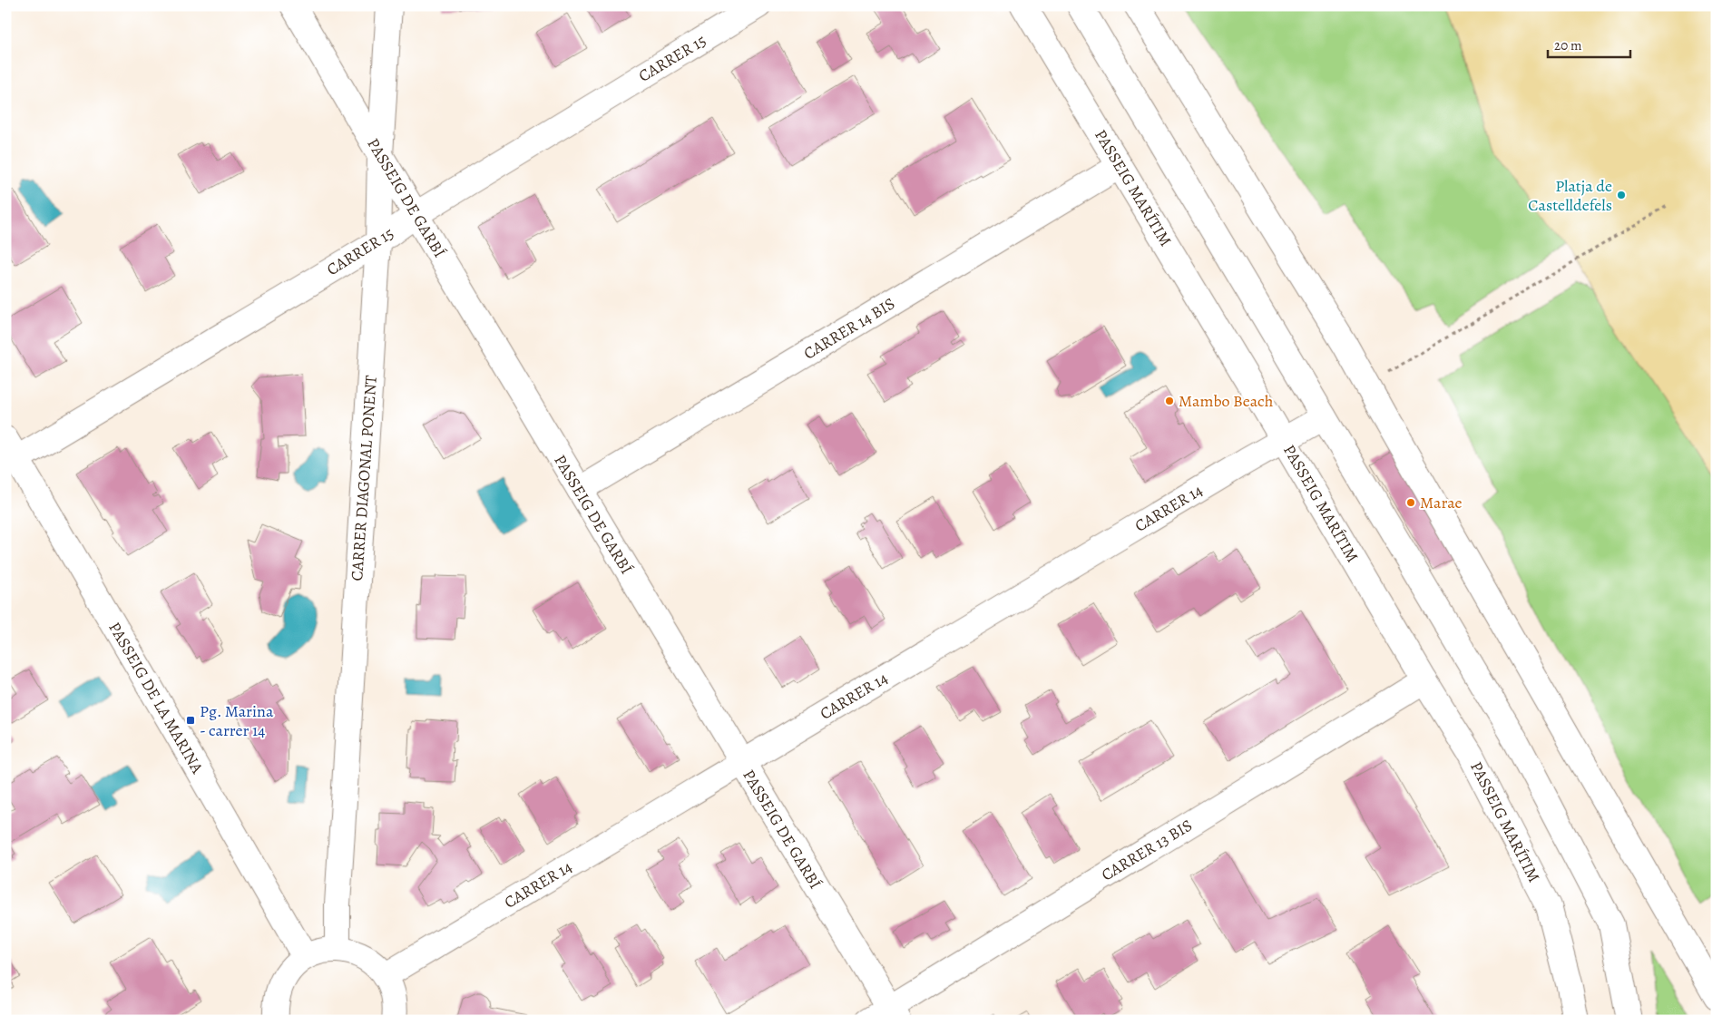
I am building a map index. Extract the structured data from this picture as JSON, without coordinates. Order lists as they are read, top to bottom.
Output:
{
  "streets": {
    "street": [
      "CARRER 15",
      "PASSEIG MARÍTIM",
      "PASSEIG DE GARBÍ",
      "CARRER 14 BIS",
      "CARRER DIAGONAL PONENT",
      "CARRER 14",
      "PASSEIG DE LA MARINA",
      "CARRER 13 BIS"
    ]
  },
  "crossings": [
    ["CARRER 15", "PASSEIG DE GARBÍ"],
    ["CARRER 15", "CARRER DIAGONAL PONENT"],
    ["CARRER 15", "PASSEIG DE LA MARINA"],
    ["PASSEIG MARÍTIM", "CARRER 14 BIS"],
    ["PASSEIG MARÍTIM", "CARRER 14"],
    ["PASSEIG MARÍTIM", "CARRER 13 BIS"],
    ["PASSEIG DE GARBÍ", "CARRER 14 BIS"],
    ["PASSEIG DE GARBÍ", "CARRER DIAGONAL PONENT"],
    ["PASSEIG DE GARBÍ", "CARRER 14"],
    ["PASSEIG DE GARBÍ", "CARRER 13 BIS"]
  ],
  "places": {
    "other": ["Platja de Castelldefels", "Mambo Beach", "Marae"],
    "transit": ["Pg. Marina - carrer 14"]
  },
  "scale_bar": "20 m"
}
